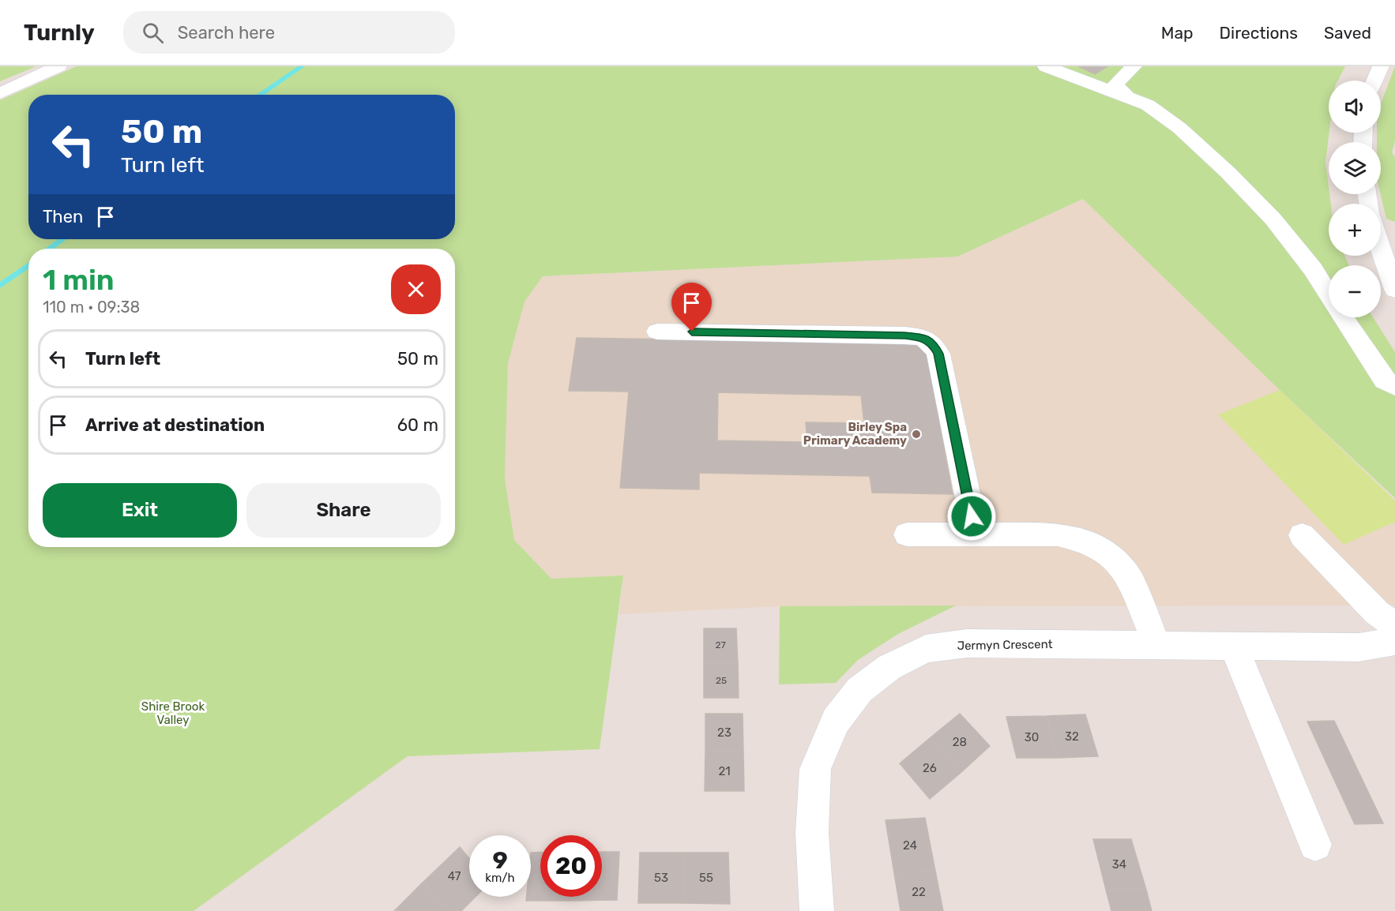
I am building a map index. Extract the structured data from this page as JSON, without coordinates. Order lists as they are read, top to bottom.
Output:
{
  "streets": {
    "street": ["Jermyn Crescent"]
  },
  "parks": ["Shire Brook Valley"],
  "places": ["Birley Spa Primary Academy"],
  "house_numbers": [
    "27",
    "25",
    "23",
    "32",
    "30",
    "28",
    "26",
    "21",
    "24",
    "34",
    "47",
    "53",
    "55",
    "22"
  ],
  "page": {
    "header": "Turnly",
    "search": "Search here",
    "nav": ["Map", "Directions", "Saved"],
    "map_buttons": ["+", "−"],
    "turn": ["50 m", "Turn left"],
    "then": "Then",
    "heading": ["1 min", "110 m · 09:38"],
    "list": [
      {
        "name": "Turn left",
        "value": "50 m"
      },
      {
        "name": "Arrive at destination",
        "value": "60 m"
      }
    ],
    "buttons": ["Exit", "Share"],
    "speed": "9 km/h",
    "limit": "20"
  }
}
